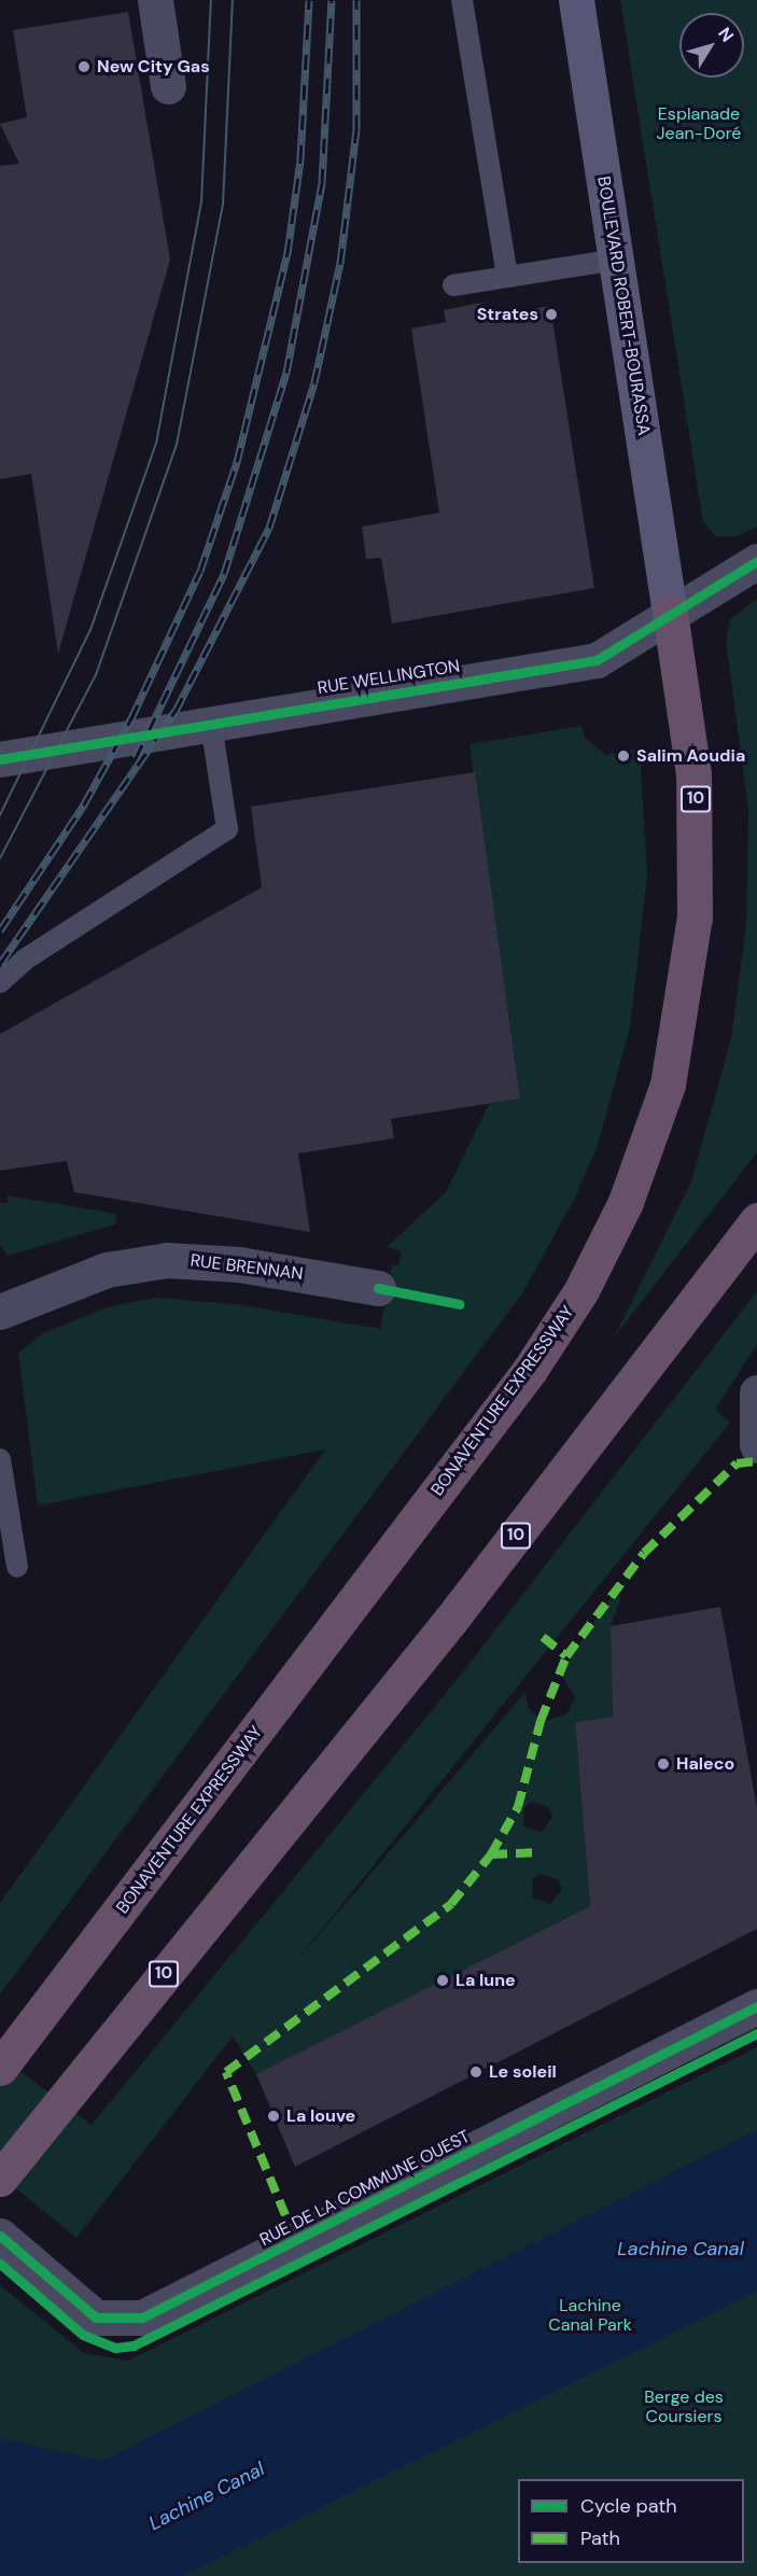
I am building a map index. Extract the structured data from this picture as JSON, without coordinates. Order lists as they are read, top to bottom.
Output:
{
  "streets": {
    "highway": ["10", "BONAVENTURE EXPRESSWAY"],
    "main road": ["BOULEVARD ROBERT-BOURASSA"],
    "street": ["RUE WELLINGTON", "RUE BRENNAN", "RUE DE LA COMMUNE OUEST"]
  },
  "crossings": [
    ["BOULEVARD ROBERT-BOURASSA", "RUE WELLINGTON"],
    ["BOULEVARD ROBERT-BOURASSA", "BONAVENTURE EXPRESSWAY"],
    ["RUE WELLINGTON", "BONAVENTURE EXPRESSWAY"]
  ],
  "water": ["Lachine Canal"],
  "parks": ["Esplanade Jean-Doré", "Lachine Canal Park", "Berge des Coursiers"],
  "places": [
    "New City Gas",
    "Strates",
    "Salim Aoudia",
    "Haleco",
    "La lune",
    "Le soleil",
    "La louve"
  ],
  "legend": ["Cycle path", "Path"],
  "north": "top right"
}
